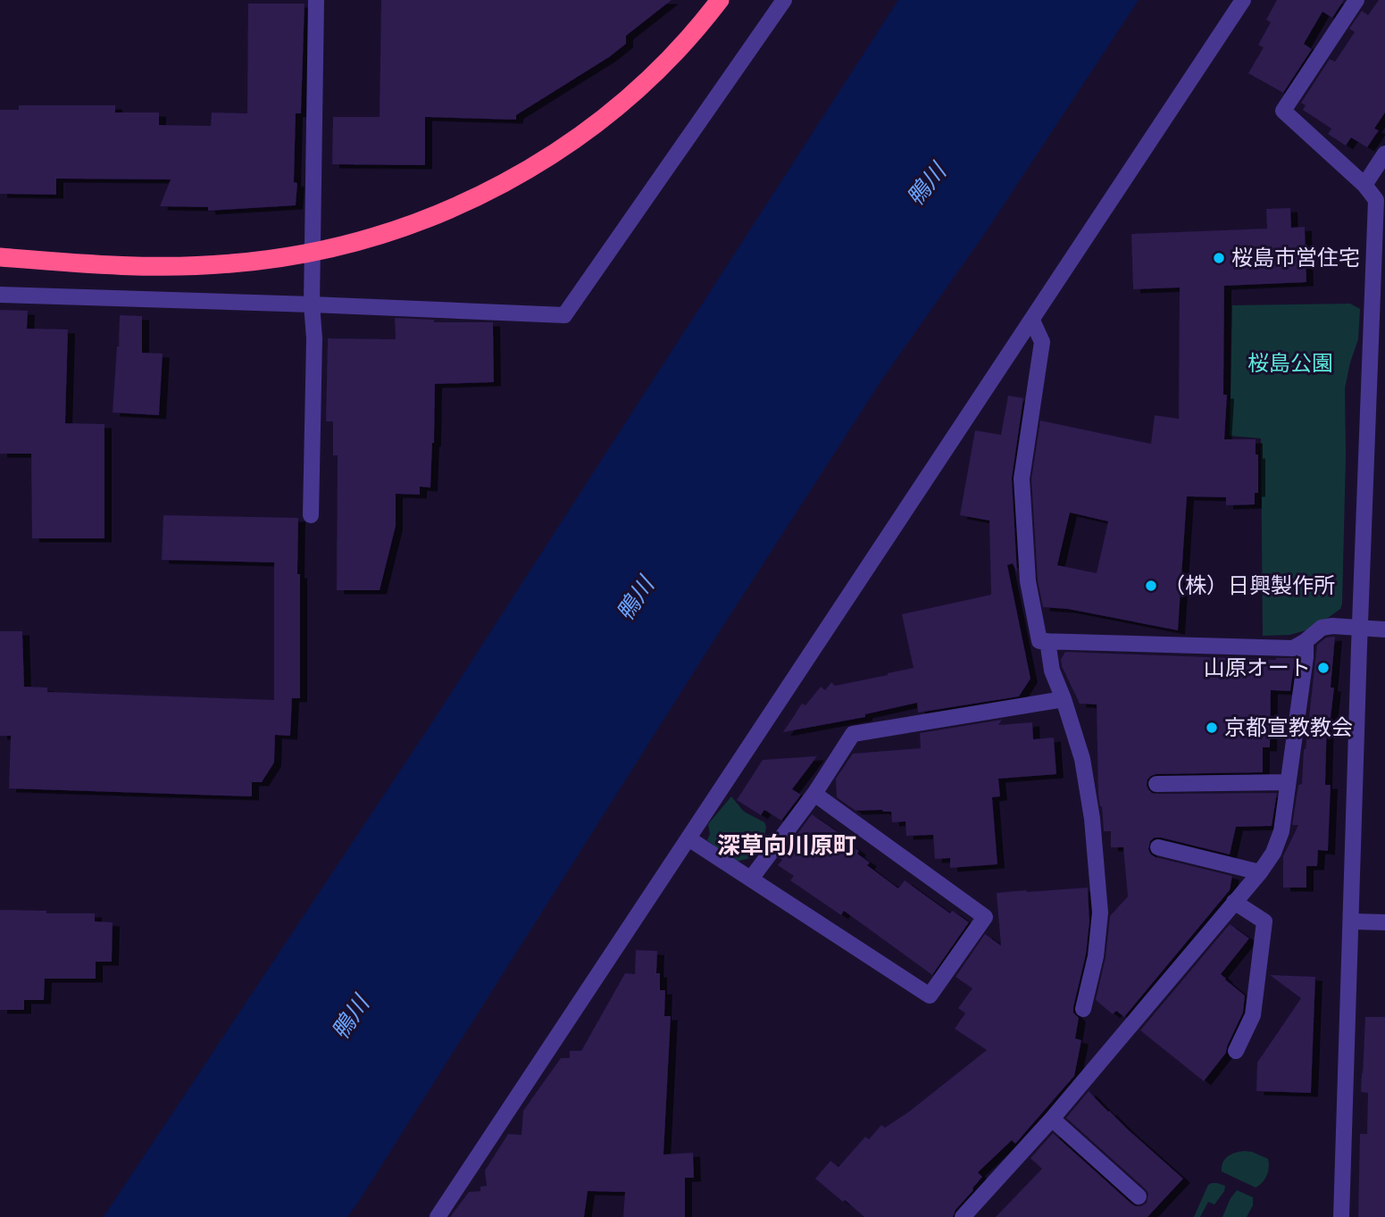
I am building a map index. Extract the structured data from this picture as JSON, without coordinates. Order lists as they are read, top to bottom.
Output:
{
  "districts": ["深草向川原町"],
  "water": ["鴨川"],
  "parks": ["桜島公園"],
  "places": [
    "桜島市営住宅",
    "（株）日興製作所",
    "山原オート",
    "京都宣教教会"
  ]
}
